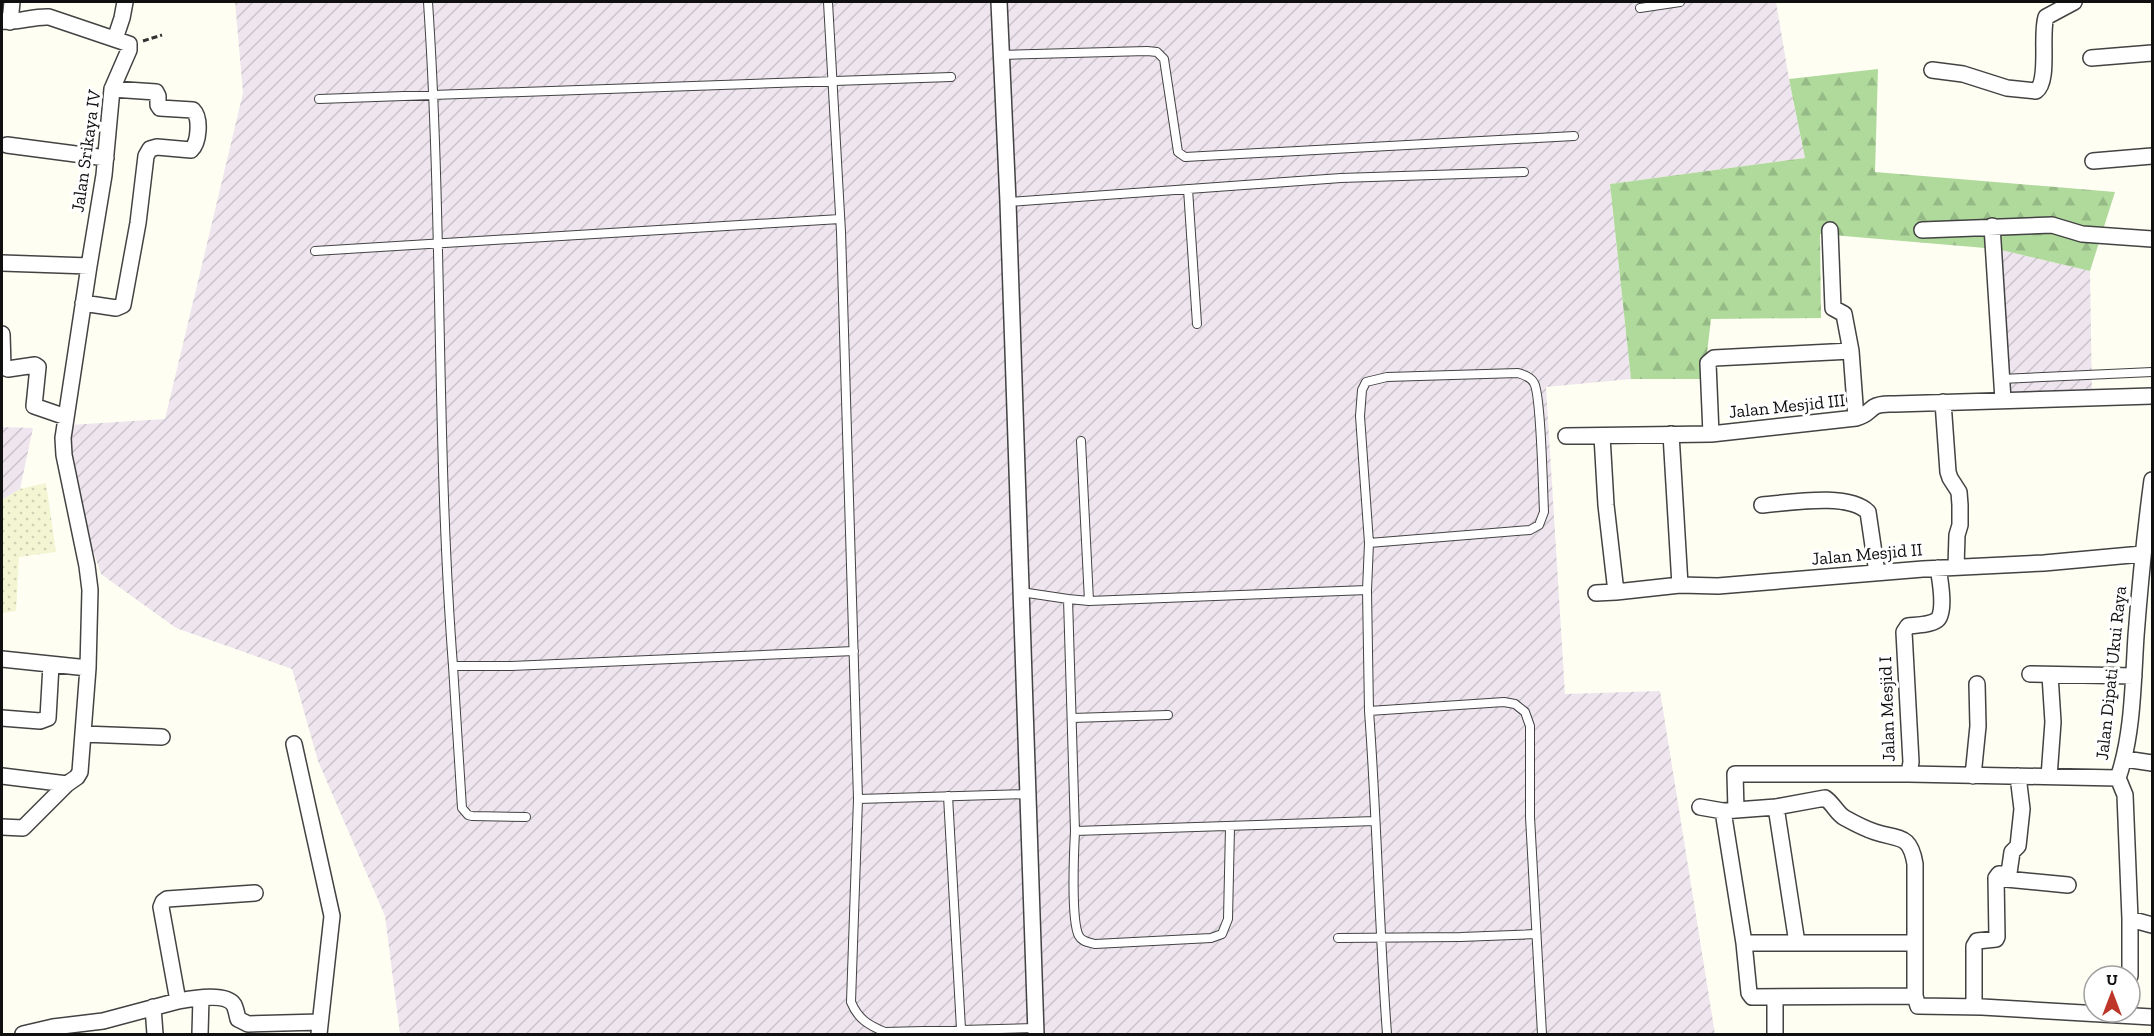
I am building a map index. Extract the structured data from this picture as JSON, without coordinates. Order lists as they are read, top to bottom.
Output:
{
  "streets": {
    "street": [
      "Jalan Srikaya IV",
      "Jalan Mesjid III",
      "Jalan Mesjid II",
      "Jalan Dipati Ukui Raya",
      "Jalan Mesjid I"
    ]
  },
  "crossings": [
    ["Jalan Mesjid II", "Jalan Dipati Ukui Raya"],
    ["Jalan Mesjid II", "Jalan Mesjid I"],
    ["Jalan Dipati Ukui Raya", "Jalan Mesjid I"]
  ],
  "north": "top"
}
